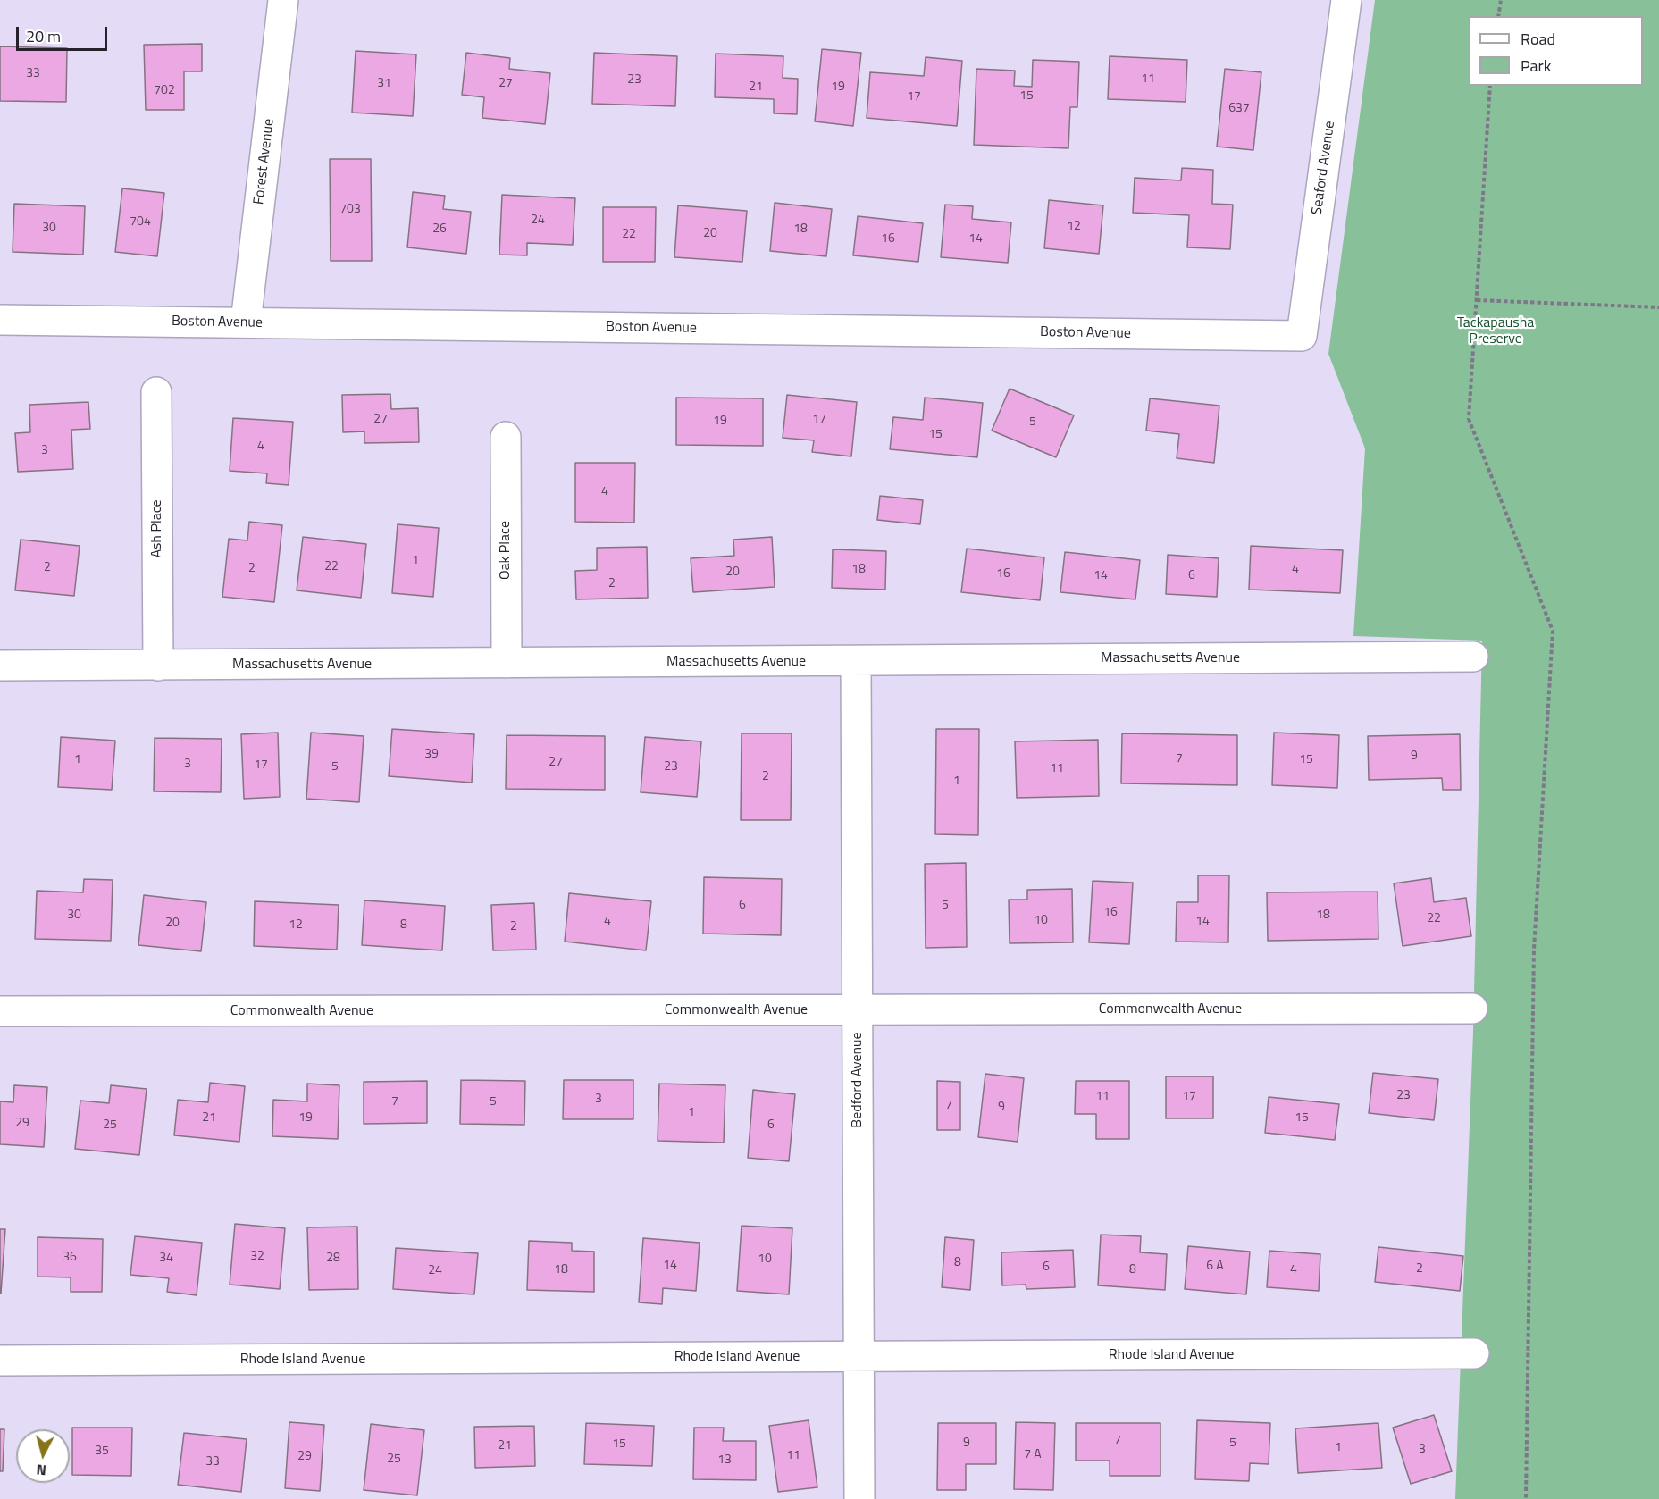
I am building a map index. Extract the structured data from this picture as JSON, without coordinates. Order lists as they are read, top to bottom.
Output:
{
  "streets": {
    "street": [
      "Forest Avenue",
      "Seaford Avenue",
      "Boston Avenue",
      "Ash Place",
      "Oak Place",
      "Massachusetts Avenue",
      "Commonwealth Avenue",
      "Bedford Avenue",
      "Rhode Island Avenue"
    ]
  },
  "crossings": [
    ["Forest Avenue", "Boston Avenue"],
    ["Seaford Avenue", "Boston Avenue"],
    ["Ash Place", "Massachusetts Avenue"],
    ["Oak Place", "Massachusetts Avenue"],
    ["Massachusetts Avenue", "Bedford Avenue"],
    ["Commonwealth Avenue", "Bedford Avenue"],
    ["Bedford Avenue", "Rhode Island Avenue"]
  ],
  "parks": ["Tackapausha Preserve"],
  "house_numbers": [
    "33",
    "11",
    "23",
    "31",
    "27",
    "21",
    "19",
    "702",
    "15",
    "17",
    "637",
    "703",
    "24",
    "704",
    "12",
    "30",
    "26",
    "18",
    "20",
    "22",
    "16",
    "14",
    "27",
    "17",
    "19",
    "5",
    "15",
    "4",
    "3",
    "4",
    "1",
    "22",
    "2",
    "2",
    "18",
    "4",
    "20",
    "16",
    "14",
    "6",
    "2",
    "39",
    "9",
    "7",
    "1",
    "15",
    "27",
    "3",
    "17",
    "5",
    "23",
    "11",
    "2",
    "1",
    "6",
    "5",
    "16",
    "30",
    "18",
    "22",
    "10",
    "4",
    "14",
    "20",
    "12",
    "8",
    "2",
    "23",
    "11",
    "17",
    "3",
    "7",
    "5",
    "7",
    "9",
    "1",
    "21",
    "19",
    "15",
    "29",
    "25",
    "6",
    "32",
    "36",
    "34",
    "28",
    "10",
    "8",
    "14",
    "6 A",
    "6",
    "2",
    "18",
    "8",
    "4",
    "24",
    "7",
    "9",
    "5",
    "15",
    "21",
    "1",
    "3",
    "35",
    "7 A",
    "11",
    "29",
    "25",
    "13",
    "33"
  ],
  "legend": ["Road", "Park"],
  "scale_bar": "20 m",
  "north": "bottom"
}
